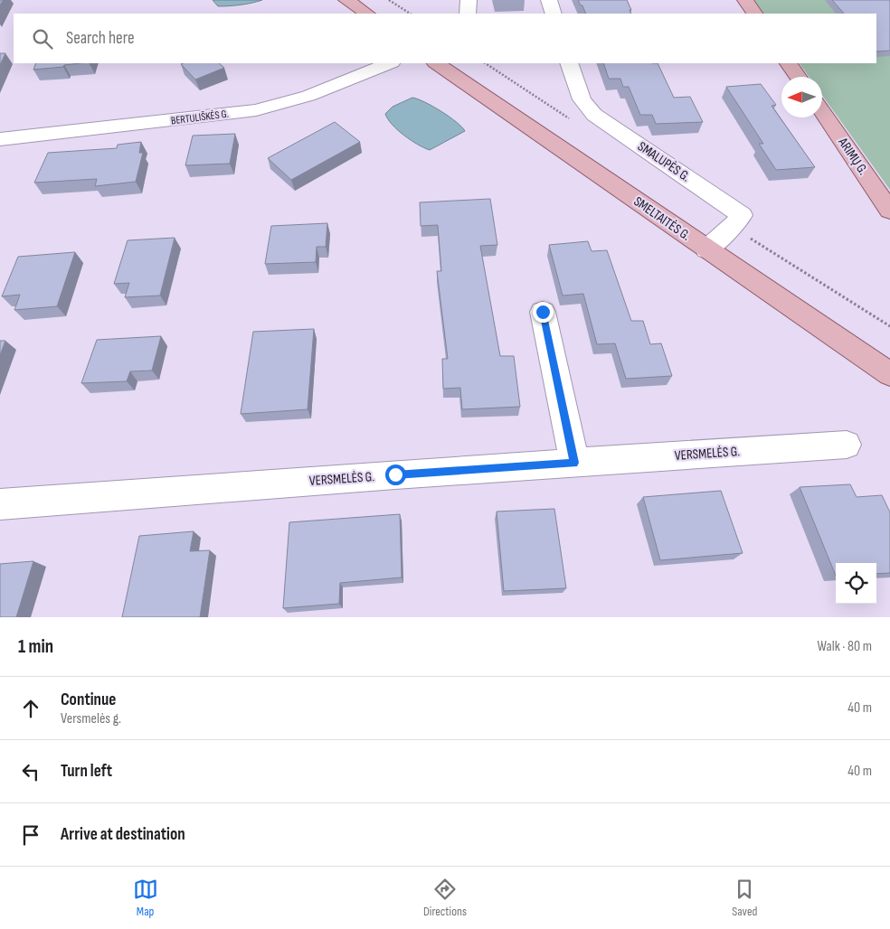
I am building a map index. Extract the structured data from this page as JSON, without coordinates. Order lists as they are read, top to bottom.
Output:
{
  "streets": {
    "main road": ["ARIMŲ G.", "SMELTAITĖS G."],
    "street": ["BERTULIŠKĖS G.", "SMALUPĖS G.", "VERSMELĖS G."]
  },
  "crossings": [
    ["SMALUPĖS G.", "SMELTAITĖS G."]
  ],
  "north": "left",
  "page": {
    "search": "Search here",
    "heading": ["1 min", "Walk · 80 m"],
    "list": [
      ["Continue", "Versmelės g.", "40 m"],
      ["Turn left", "40 m"],
      "Arrive at destination"
    ],
    "nav": ["Map", "Directions", "Saved"]
  }
}
